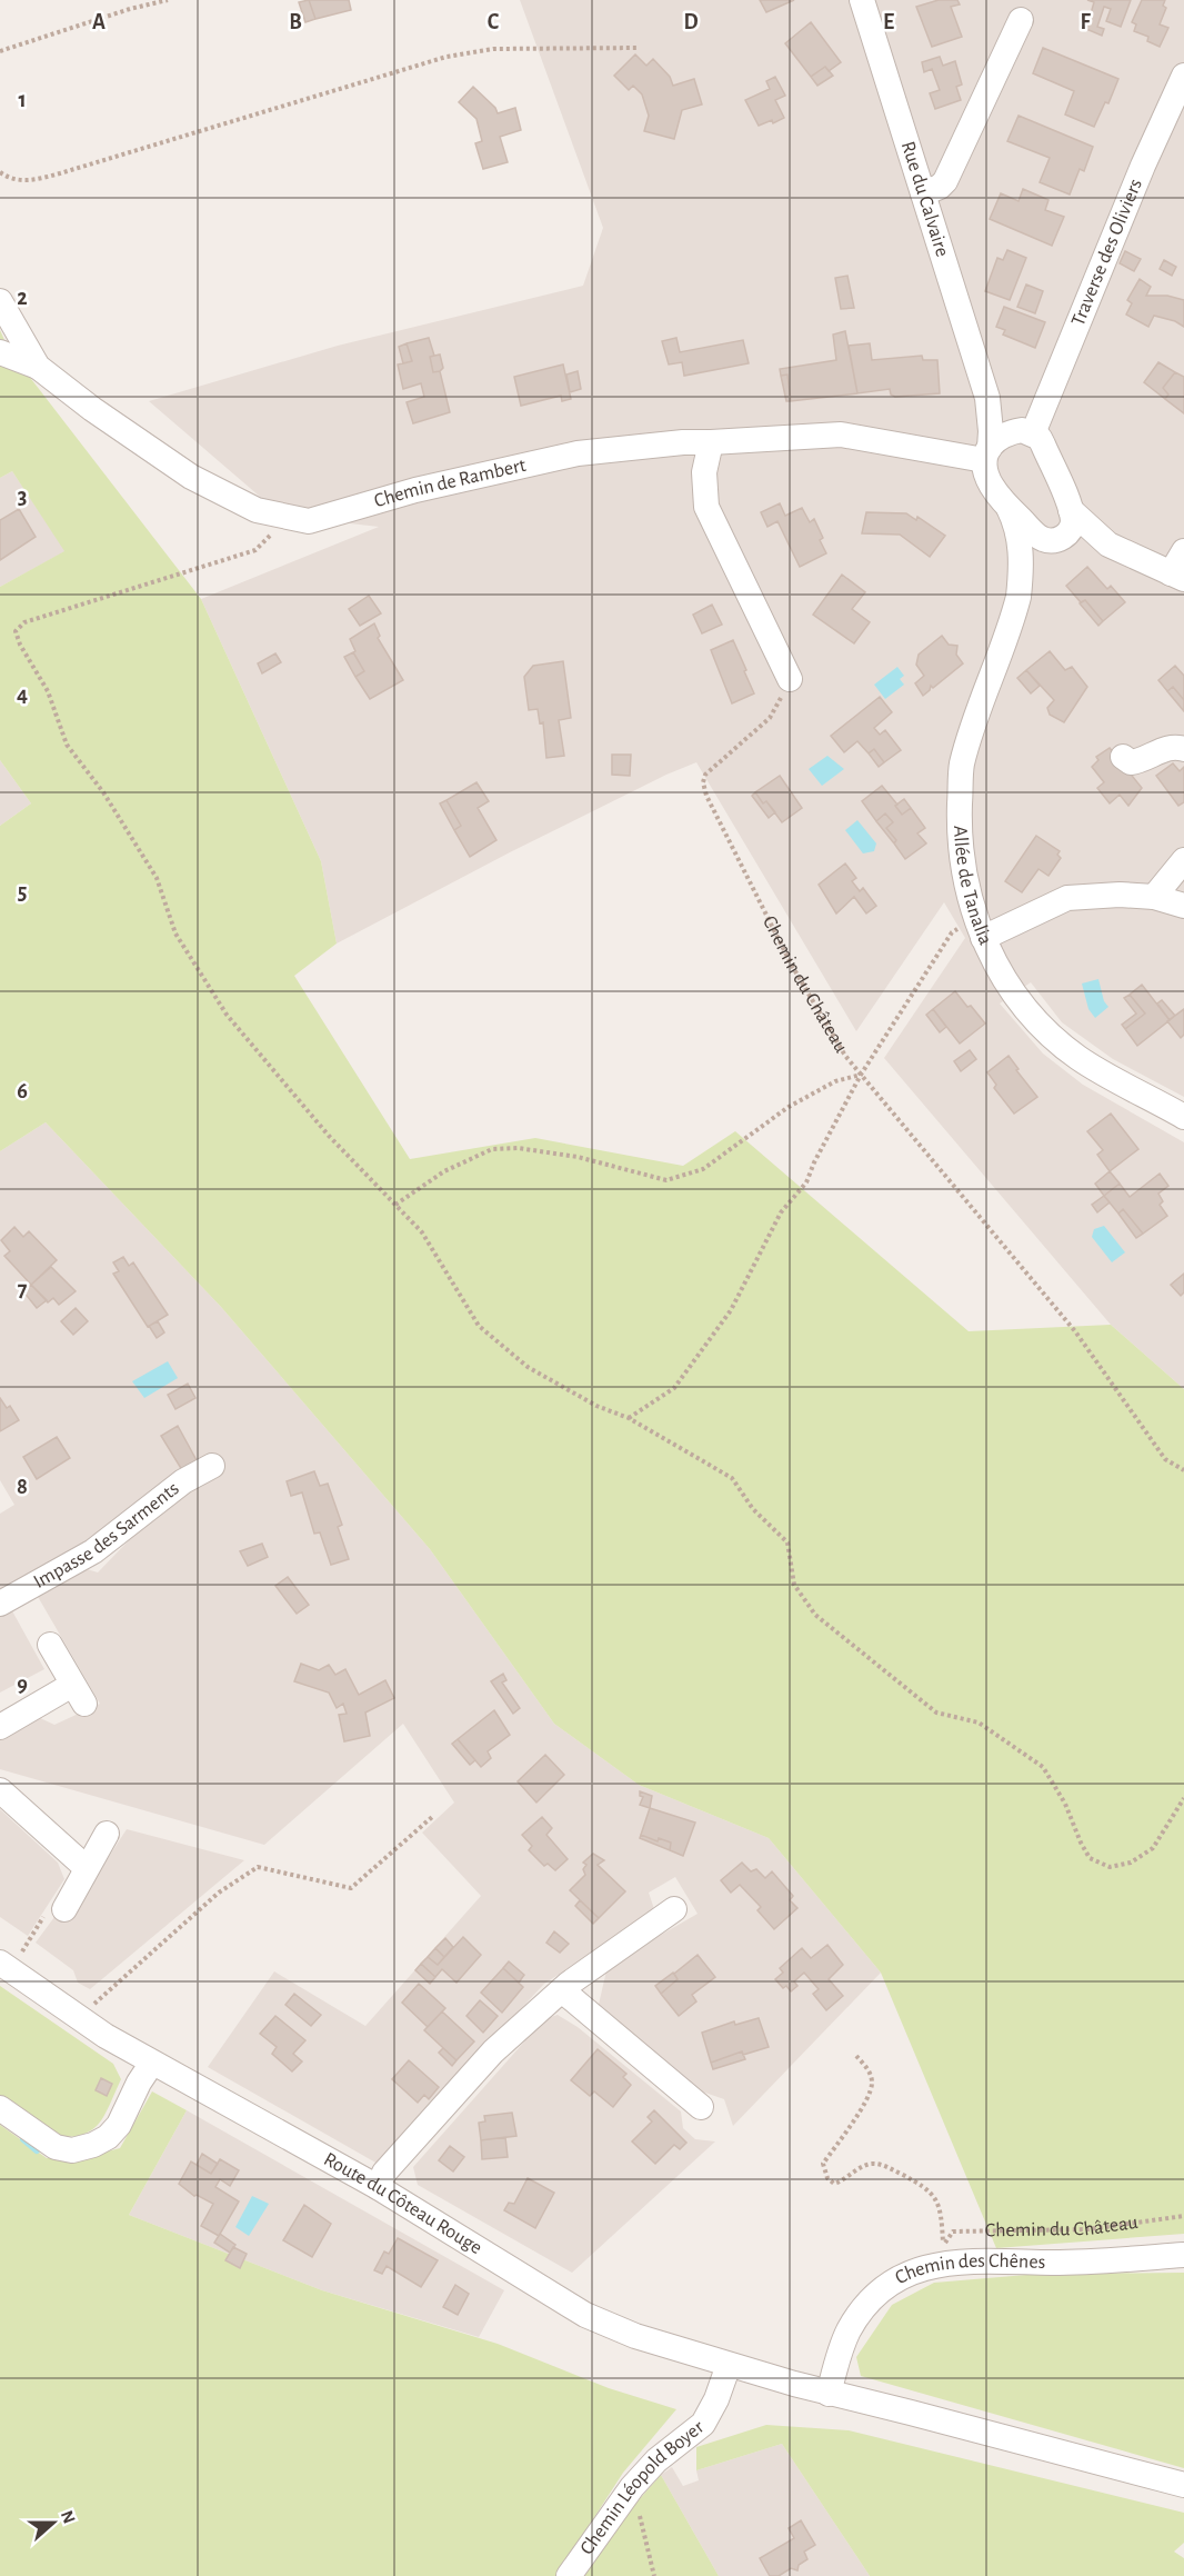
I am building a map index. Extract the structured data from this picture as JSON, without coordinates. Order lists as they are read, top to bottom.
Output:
{
  "streets": {
    "street": [
      "Rue du Calvaire",
      "Traverse des Oliviers",
      "Chemin de Rambert",
      "Allée de Tanalia",
      "Impasse des Sarments",
      "Route du Côteau Rouge",
      "Chemin des Chênes",
      "Chemin Léopold Boyer"
    ],
    "path": ["Chemin du Château"]
  },
  "crossings": [
    ["Rue du Calvaire", "Traverse des Oliviers"],
    ["Rue du Calvaire", "Chemin de Rambert"],
    ["Rue du Calvaire", "Allée de Tanalia"],
    ["Route du Côteau Rouge", "Chemin des Chênes"],
    ["Route du Côteau Rouge", "Chemin Léopold Boyer"]
  ],
  "north": "right",
  "grid": {
    "columns": [
      "A",
      "B",
      "C",
      "D",
      "E",
      "F"
    ],
    "rows": [
      "1",
      "2",
      "3",
      "4",
      "5",
      "6",
      "7",
      "8",
      "9"
    ]
  }
}
